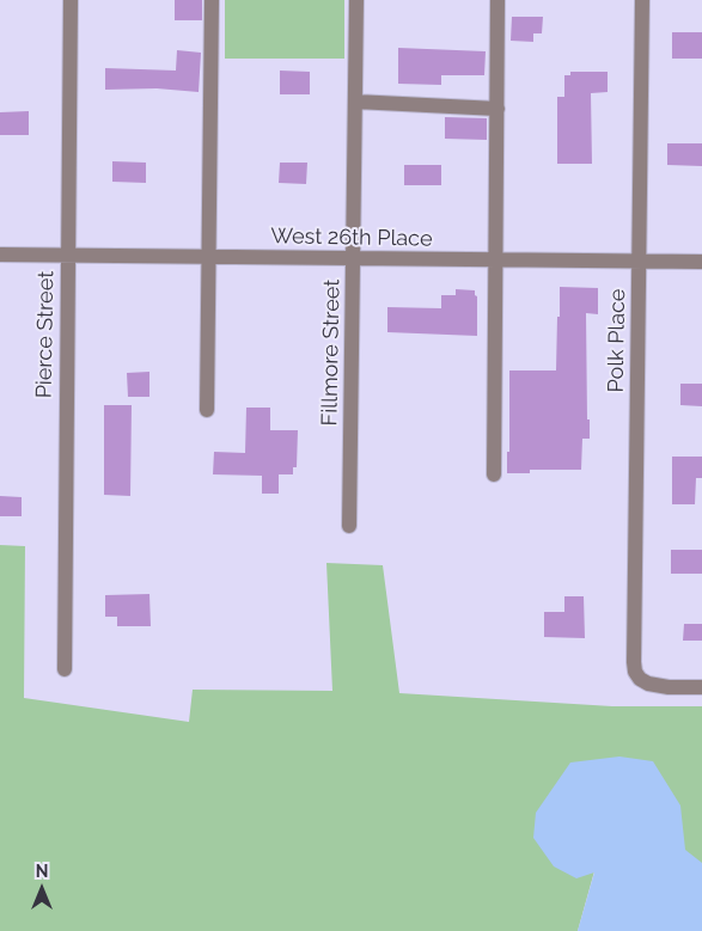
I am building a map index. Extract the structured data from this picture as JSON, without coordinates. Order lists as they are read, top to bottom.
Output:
{
  "streets": {
    "street": [
      "West 26th Place",
      "Pierce Street",
      "Polk Place",
      "Fillmore Street"
    ]
  },
  "crossings": [
    ["West 26th Place", "Pierce Street"],
    ["West 26th Place", "Polk Place"],
    ["West 26th Place", "Fillmore Street"]
  ],
  "north": "top"
}
